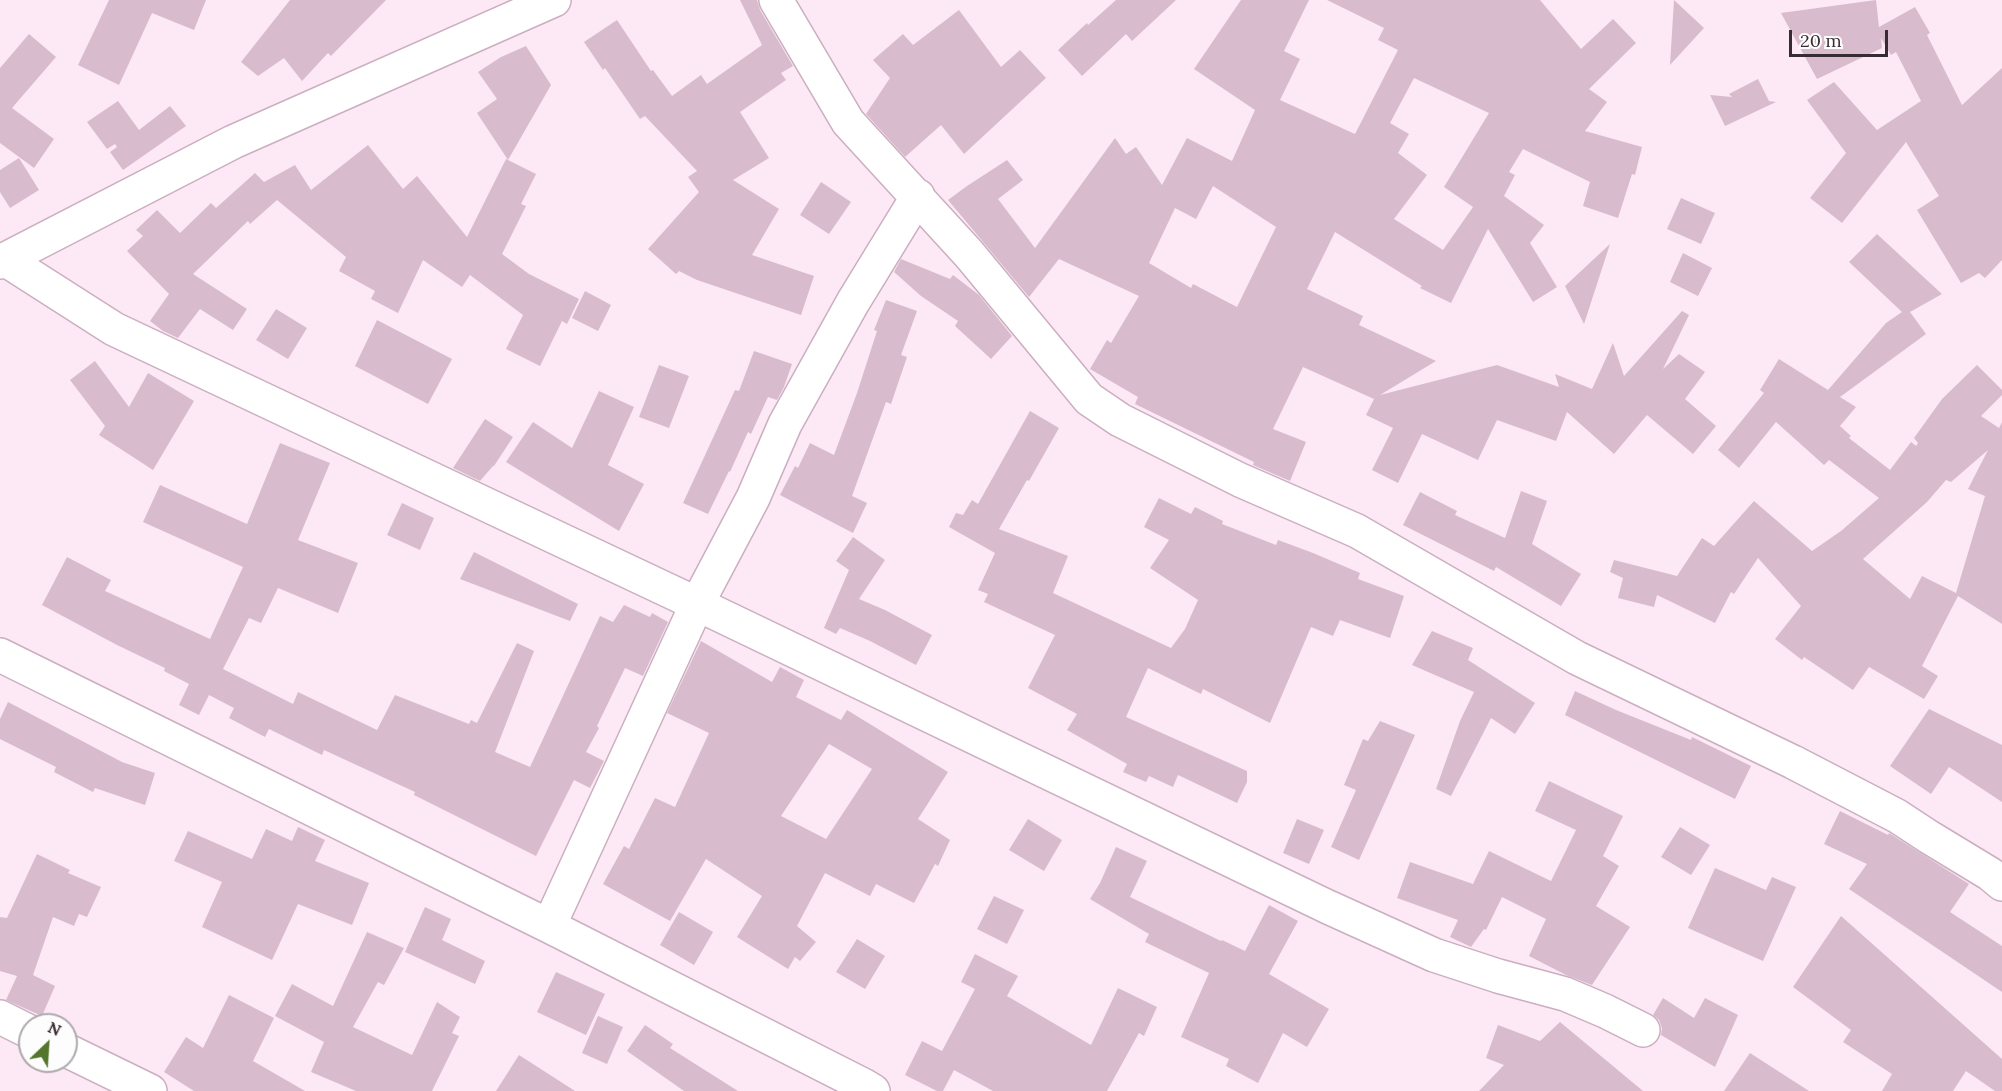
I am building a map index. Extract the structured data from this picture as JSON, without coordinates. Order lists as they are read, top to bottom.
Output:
{
  "scale_bar": "20 m",
  "north": "top right"
}
